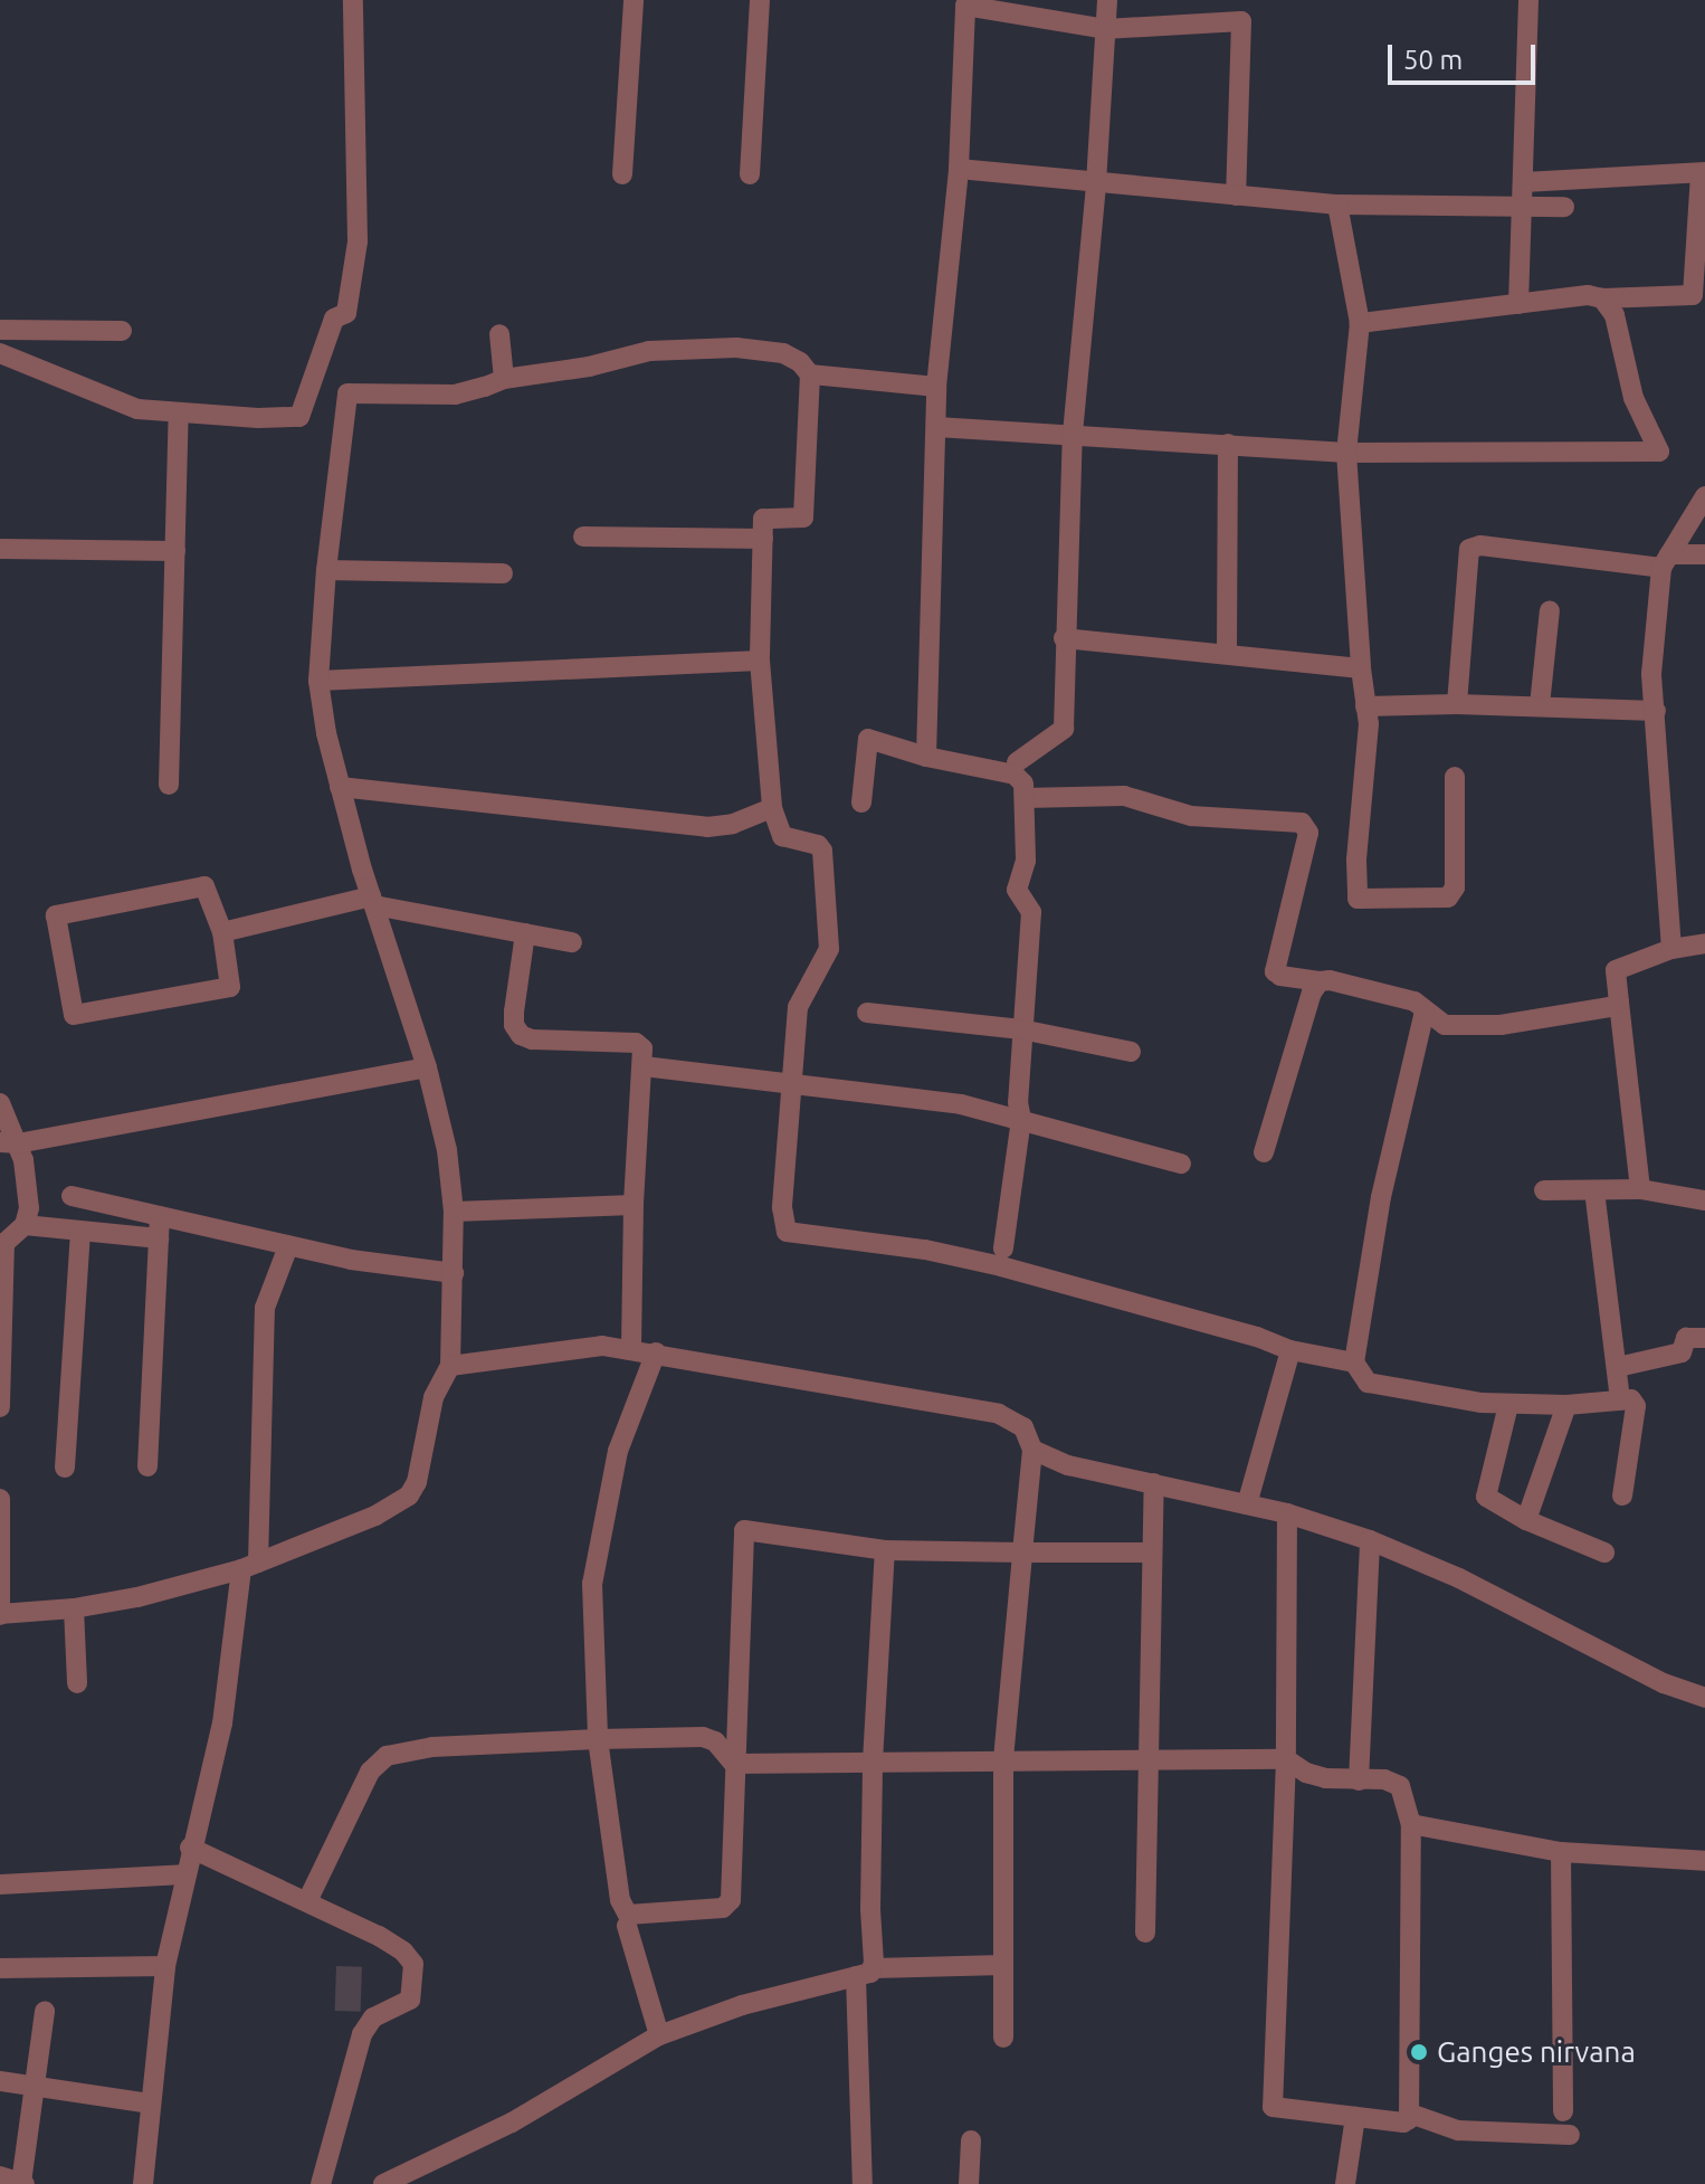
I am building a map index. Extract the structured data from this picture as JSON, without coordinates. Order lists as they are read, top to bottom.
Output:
{
  "places": ["Ganges nirvana"],
  "scale_bar": "50 m"
}
